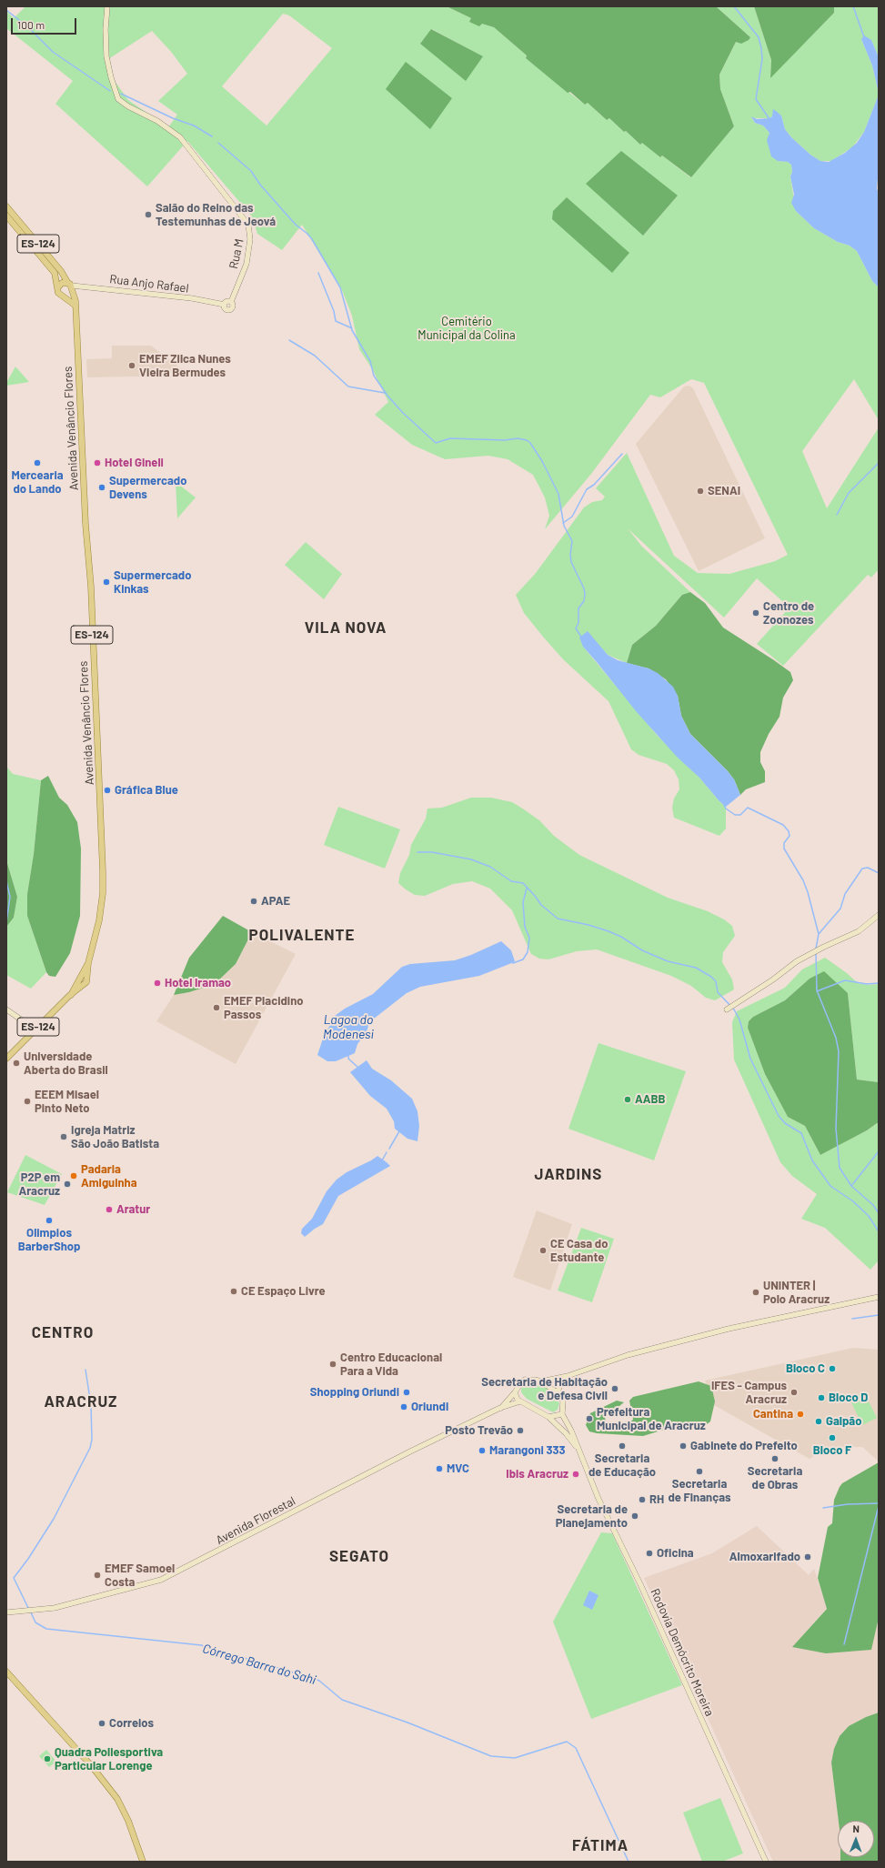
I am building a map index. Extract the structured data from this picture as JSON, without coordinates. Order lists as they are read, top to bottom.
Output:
{
  "streets": {
    "main road": ["ES-124", "Avenida Venâncio Flores"],
    "street": [
      "Rua M",
      "Rua Anjo Rafael",
      "Avenida Florestal",
      "Rodovia Demócrito Moreira"
    ]
  },
  "crossings": [
    ["Rua M", "Rua Anjo Rafael"],
    ["Rua Anjo Rafael", "Avenida Venâncio Flores"]
  ],
  "districts": [
    "VILA NOVA",
    "POLIVALENTE",
    "JARDINS",
    "CENTRO",
    "ARACRUZ",
    "SEGATO",
    "FÁTIMA"
  ],
  "water": ["Lagoa do Modenesi", "Córrego Barra do Sahi"],
  "parks": ["Cemitério Municipal da Colina"],
  "places": [
    "Salão do Reino das Testemunhas de Jeová",
    "EMEF Zilca Nunes Vieira Bermudes",
    "Mercearia do Lando",
    "Hotel Gineli",
    "Supermercado Devens",
    "SENAI",
    "Supermercado Kinkas",
    "Centro de Zoonozes",
    "Gráfica Blue",
    "APAE",
    "Hotel Iramao",
    "EMEF Placidino Passos",
    "Universidade Aberta do Brasil",
    "AABB",
    "EEEM Misael Pinto Neto",
    "Igreja Matriz São João Batista",
    "Padaria Amiguinha",
    "P2P em Aracruz",
    "Aratur",
    "Olimpios BarberShop",
    "CE Casa do Estudante",
    "CE Espaço Livre",
    "UNINTER | Polo Aracruz",
    "Centro Educacional Para a Vida",
    "Bloco C",
    "Secretaria de Habitação e Defesa Civil",
    "Shopping Oriundi",
    "IFES - Campus Aracruz",
    "Bloco D",
    "Oriundi",
    "Cantina",
    "Prefeitura Municipal de Aracruz",
    "Galpão",
    "Posto Trevão",
    "Bloco F",
    "Secretaria de Educação",
    "Gabinete do Prefeito",
    "Marangoni 333",
    "Secretaria de Obras",
    "MVC",
    "Secretaria de Finanças",
    "Ibis Aracruz",
    "RH",
    "Secretaria de Planejamento",
    "Oficina",
    "Almoxarifado",
    "EMEF Samoel Costa",
    "Correios",
    "Quadra Poliesportiva Particular Lorenge"
  ],
  "scale_bar": "100 m",
  "north": "top"
}
